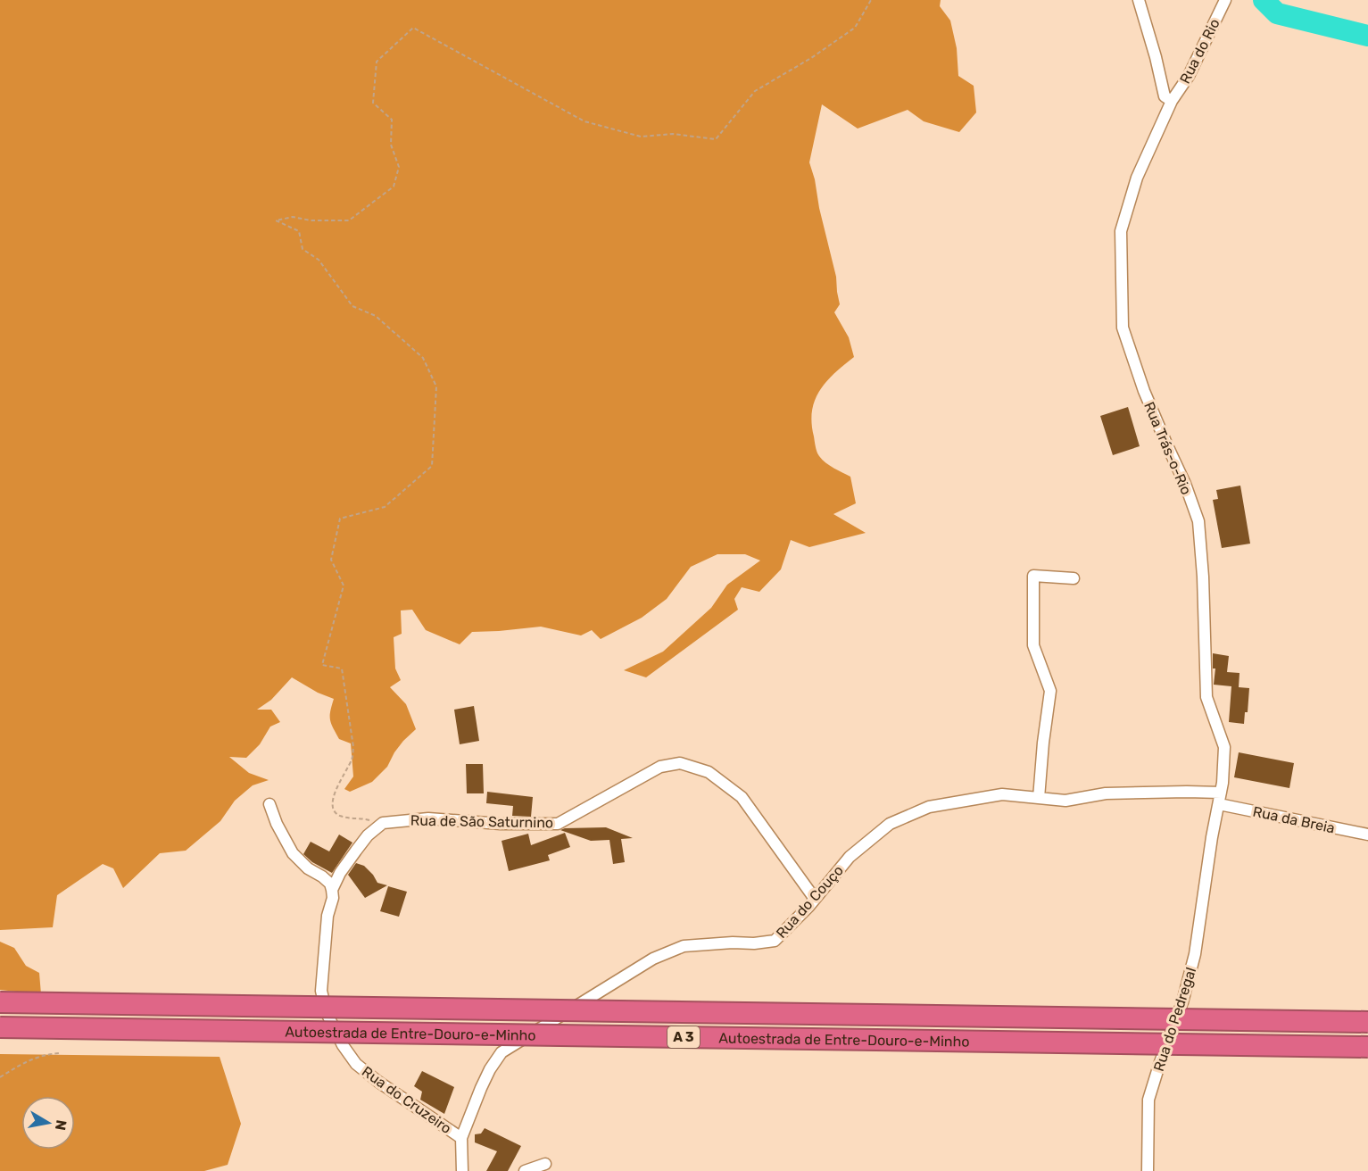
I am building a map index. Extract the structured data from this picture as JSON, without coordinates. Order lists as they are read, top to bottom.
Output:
{
  "streets": {
    "highway": ["Autoestrada de Entre-Douro-e-Minho", "A 3"],
    "street": [
      "Rua do Rio",
      "Rua Trás-o-Rio",
      "Rua da Breia",
      "Rua de São Saturnino",
      "Rua do Couço",
      "Rua do Pedregal",
      "Rua do Cruzeiro"
    ]
  },
  "crossings": [
    ["Rua do Rio", "Rua Trás-o-Rio"],
    ["Rua Trás-o-Rio", "Rua da Breia"],
    ["Rua Trás-o-Rio", "Rua do Couço"],
    ["Rua Trás-o-Rio", "Rua do Pedregal"],
    ["Rua da Breia", "Rua do Couço"],
    ["Rua da Breia", "Rua do Pedregal"],
    ["Rua de São Saturnino", "Rua do Couço"],
    ["Rua do Couço", "Rua do Pedregal"],
    ["Rua do Couço", "Rua do Cruzeiro"]
  ],
  "north": "right"
}
